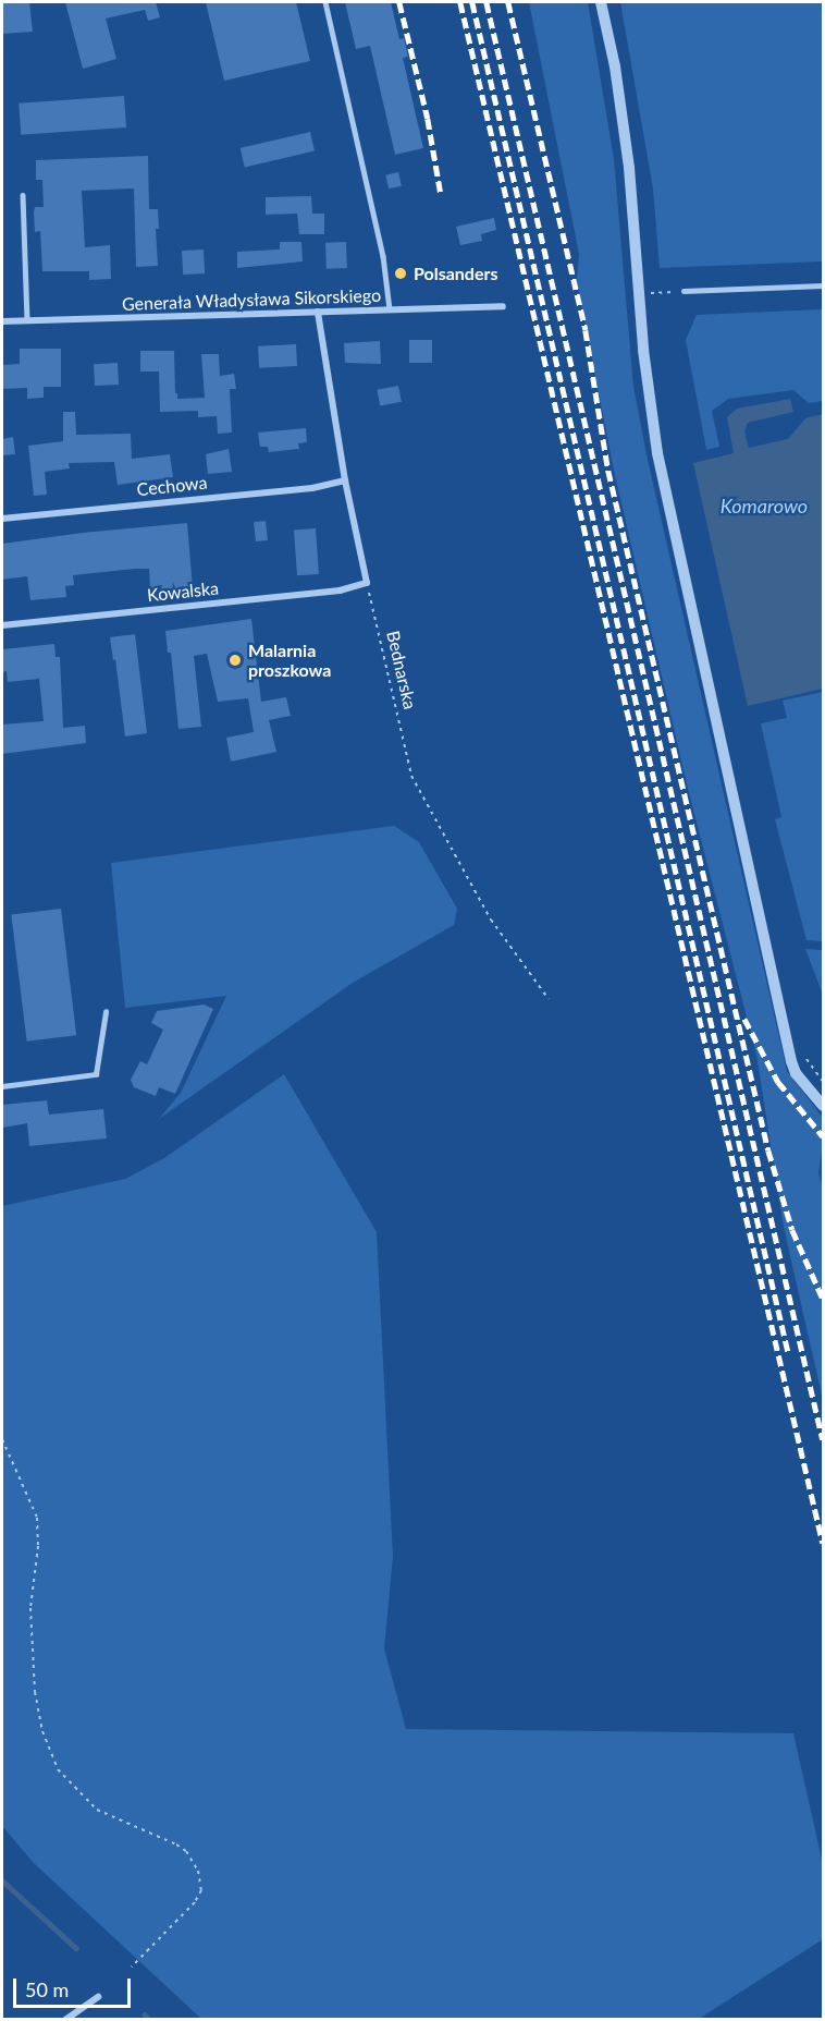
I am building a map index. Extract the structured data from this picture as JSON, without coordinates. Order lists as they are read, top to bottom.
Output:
{
  "streets": {
    "street": ["Generała Władysława Sikorskiego", "Cechowa", "Kowalska"],
    "path": ["Bednarska"]
  },
  "crossings": [
    ["Kowalska", "Bednarska"]
  ],
  "water": ["Komarowo"],
  "places": ["Polsanders", "Malarnia proszkowa"],
  "scale_bar": "50 m"
}
